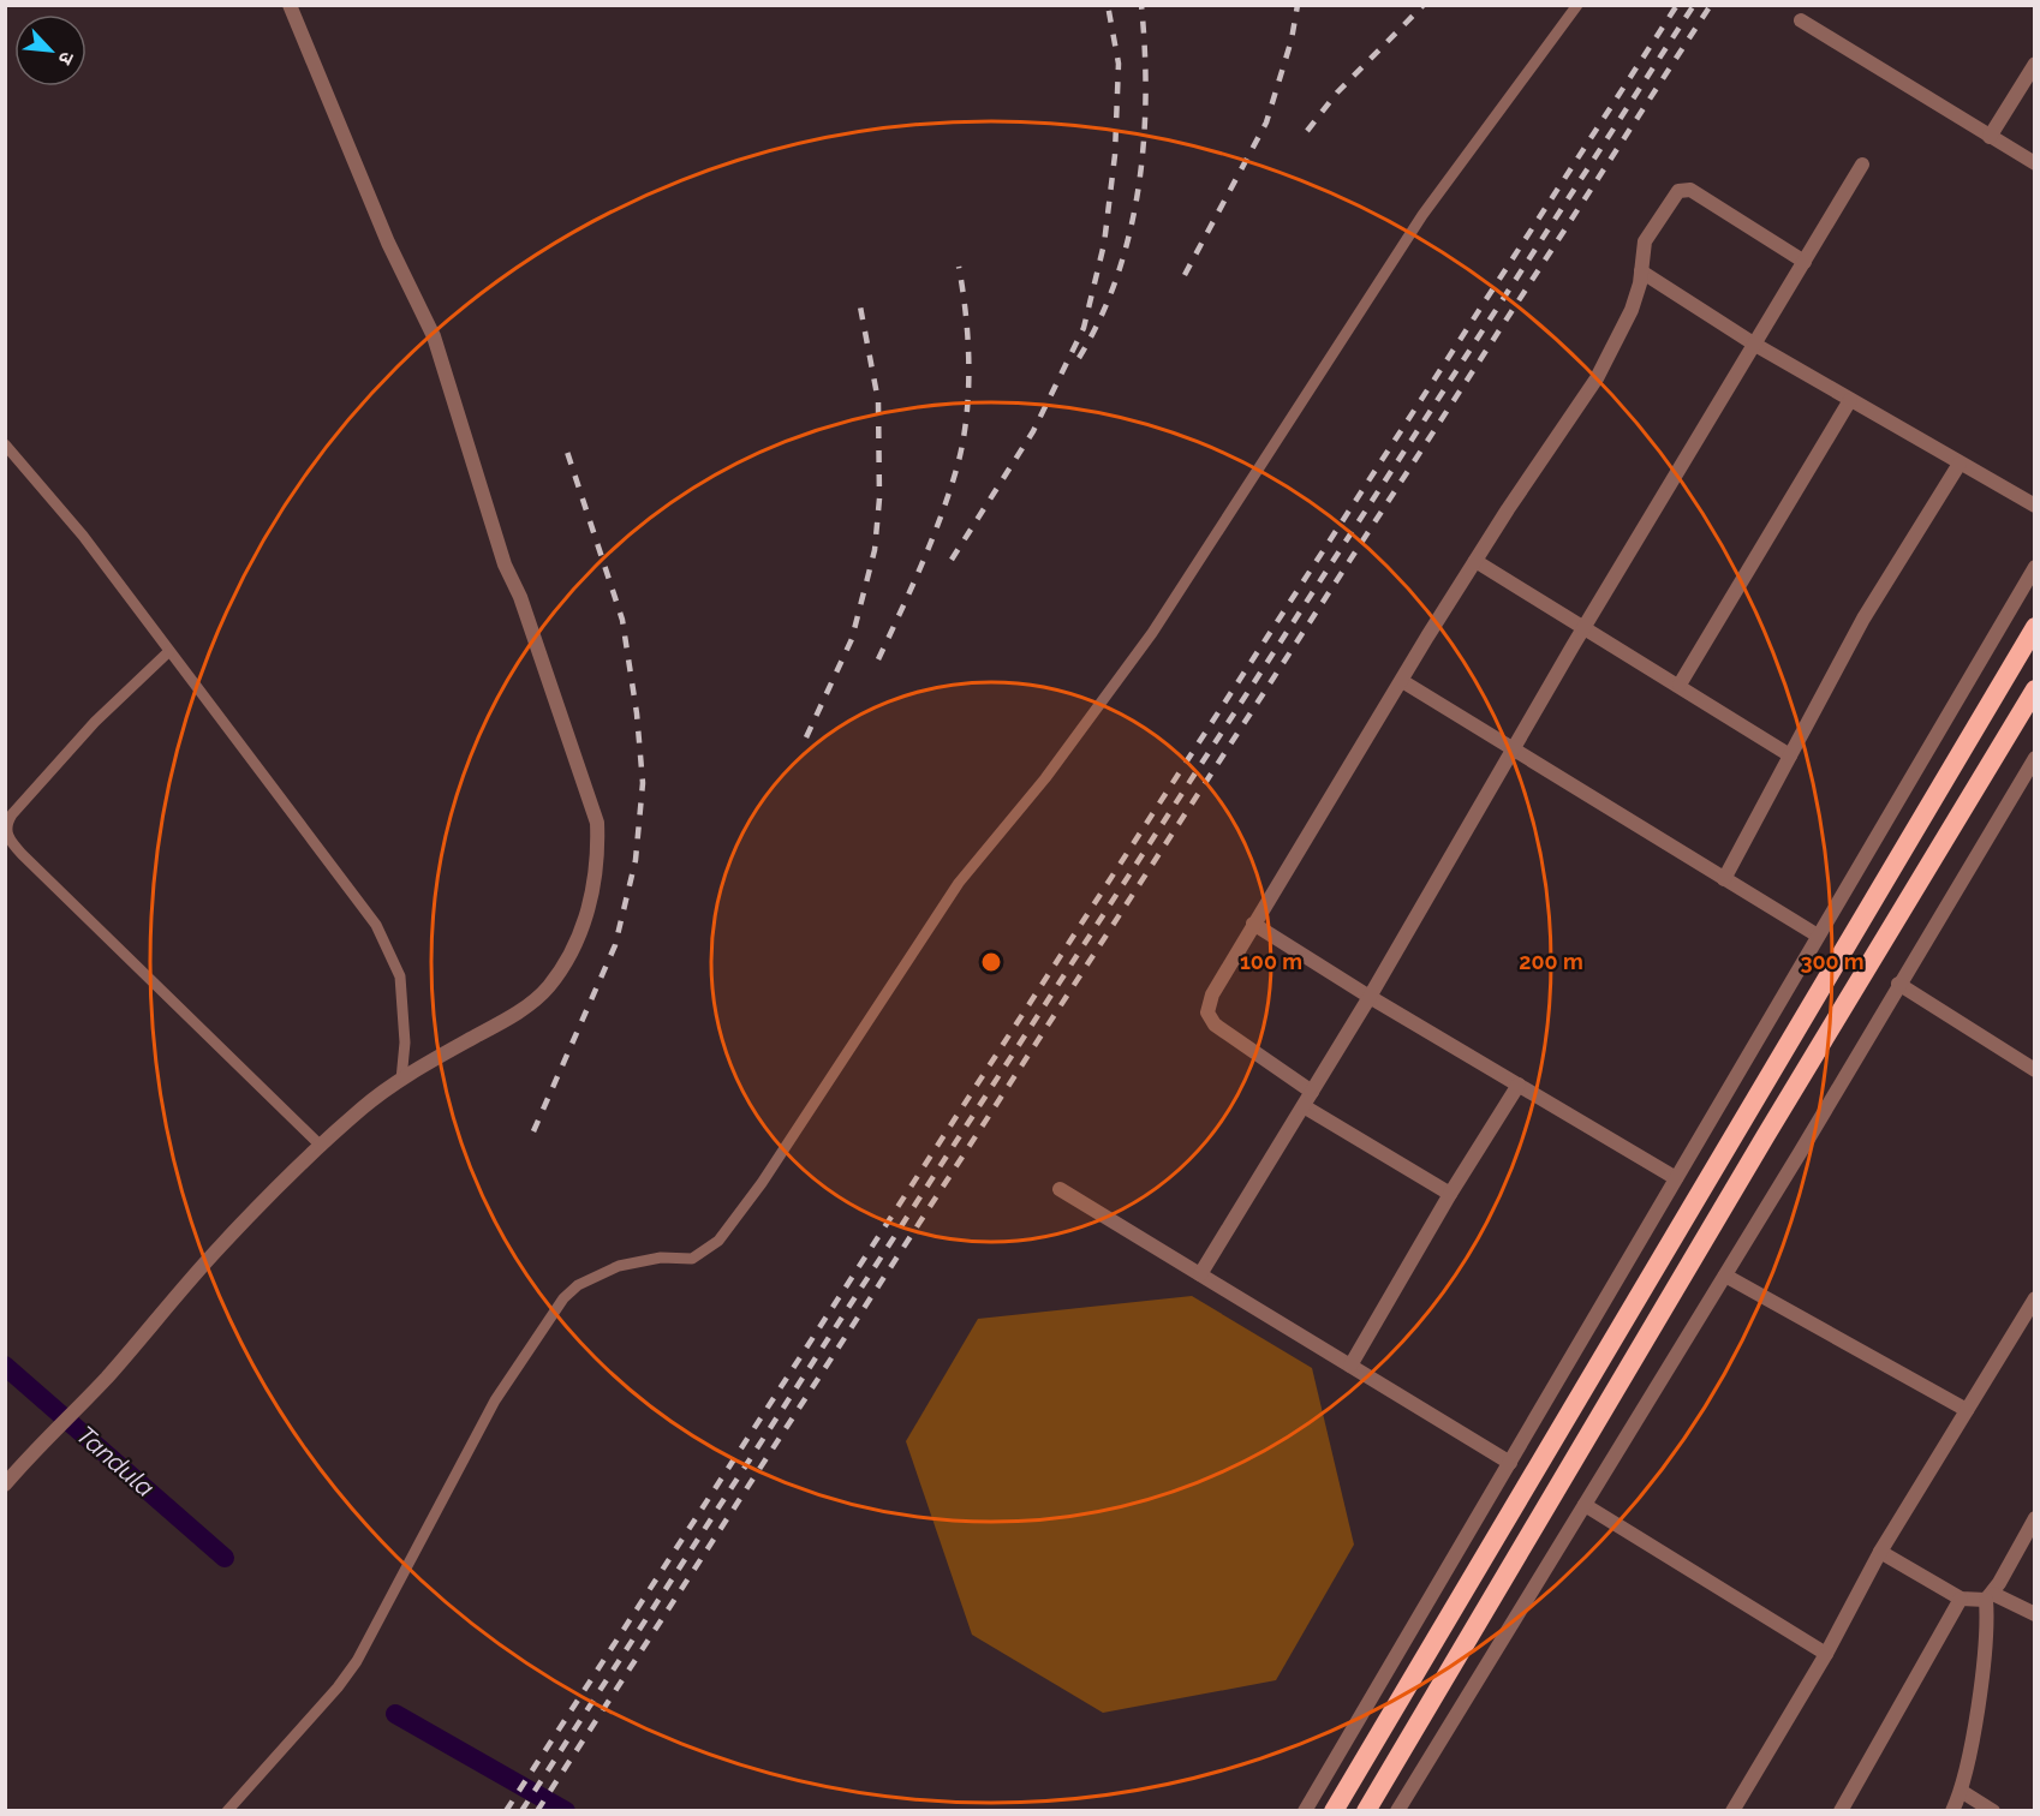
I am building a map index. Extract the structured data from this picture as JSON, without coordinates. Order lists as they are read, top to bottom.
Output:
{
  "water": ["Tandula"],
  "north": "bottom right",
  "rings": ["100 m", "200 m", "300 m"]
}
